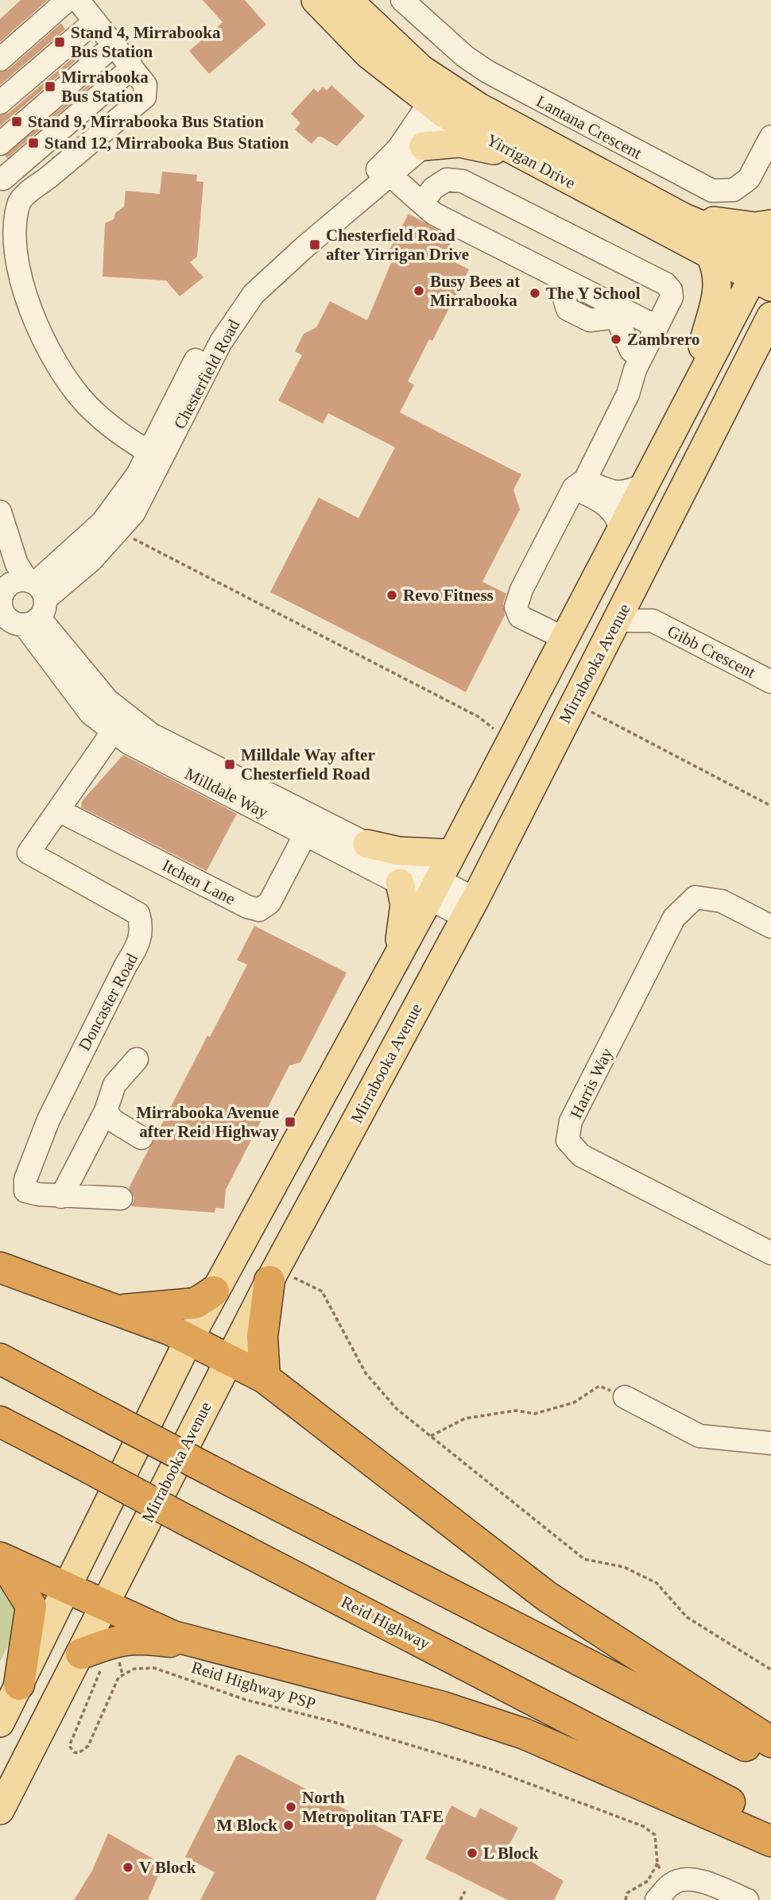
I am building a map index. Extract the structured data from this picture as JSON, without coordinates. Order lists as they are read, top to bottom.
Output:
{
  "streets": {
    "highway": ["Reid Highway"],
    "main road": ["Yirrigan Drive", "Mirrabooka Avenue"],
    "street": [
      "Lantana Crescent",
      "Chesterfield Road",
      "Gibb Crescent",
      "Milldale Way",
      "Itchen Lane",
      "Doncaster Road",
      "Harris Way"
    ],
    "path": ["Reid Highway PSP"]
  },
  "crossings": [
    ["Yirrigan Drive", "Chesterfield Road"],
    ["Chesterfield Road", "Milldale Way"],
    ["Gibb Crescent", "Mirrabooka Avenue"],
    ["Mirrabooka Avenue", "Milldale Way"],
    ["Milldale Way", "Itchen Lane"],
    ["Milldale Way", "Doncaster Road"],
    ["Itchen Lane", "Doncaster Road"]
  ],
  "places": {
    "transit": [
      "Stand 4, Mirrabooka Bus Station",
      "Mirrabooka Bus Station",
      "Stand 9, Mirrabooka Bus Station",
      "Stand 12, Mirrabooka Bus Station",
      "Chesterfield Road after Yirrigan Drive",
      "Milldale Way after Chesterfield Road",
      "Mirrabooka Avenue after Reid Highway"
    ],
    "other": [
      "Busy Bees at Mirrabooka",
      "The Y School",
      "Zambrero",
      "Revo Fitness",
      "North Metropolitan TAFE",
      "M Block",
      "L Block",
      "V Block"
    ]
  }
}
